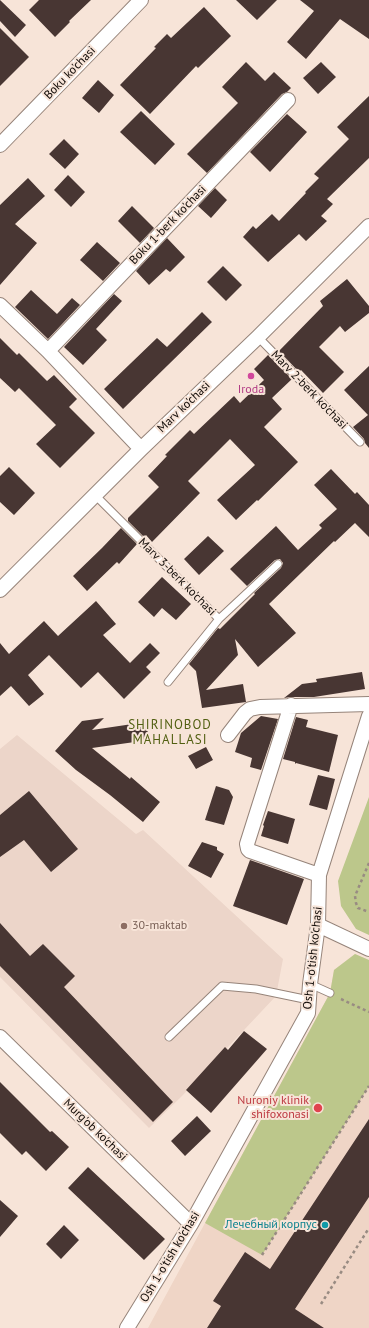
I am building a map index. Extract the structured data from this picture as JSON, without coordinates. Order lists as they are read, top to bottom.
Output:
{
  "streets": {
    "street": [
      "Boku ko'chasi",
      "Boku 1-berk ko'chasi",
      "Marv ko'chasi",
      "Osh 1-o'tish ko'chasi",
      "Murg'ob ko'chasi"
    ],
    "lane": ["Marv 2-berk ko'chasi", "Marv 3-berk ko'chasi"]
  },
  "crossings": [
    ["Marv 2-berk ko'chasi", "Marv ko'chasi"],
    ["Marv ko'chasi", "Marv 3-berk ko'chasi"],
    ["Osh 1-o'tish ko'chasi", "Murg'ob ko'chasi"]
  ],
  "districts": ["SHIRINOBOD MAHALLASI"],
  "places": [
    "Iroda",
    "30-maktab",
    "Nuroniy klinik shifoxonasi",
    "Лечебный корпус"
  ]
}
